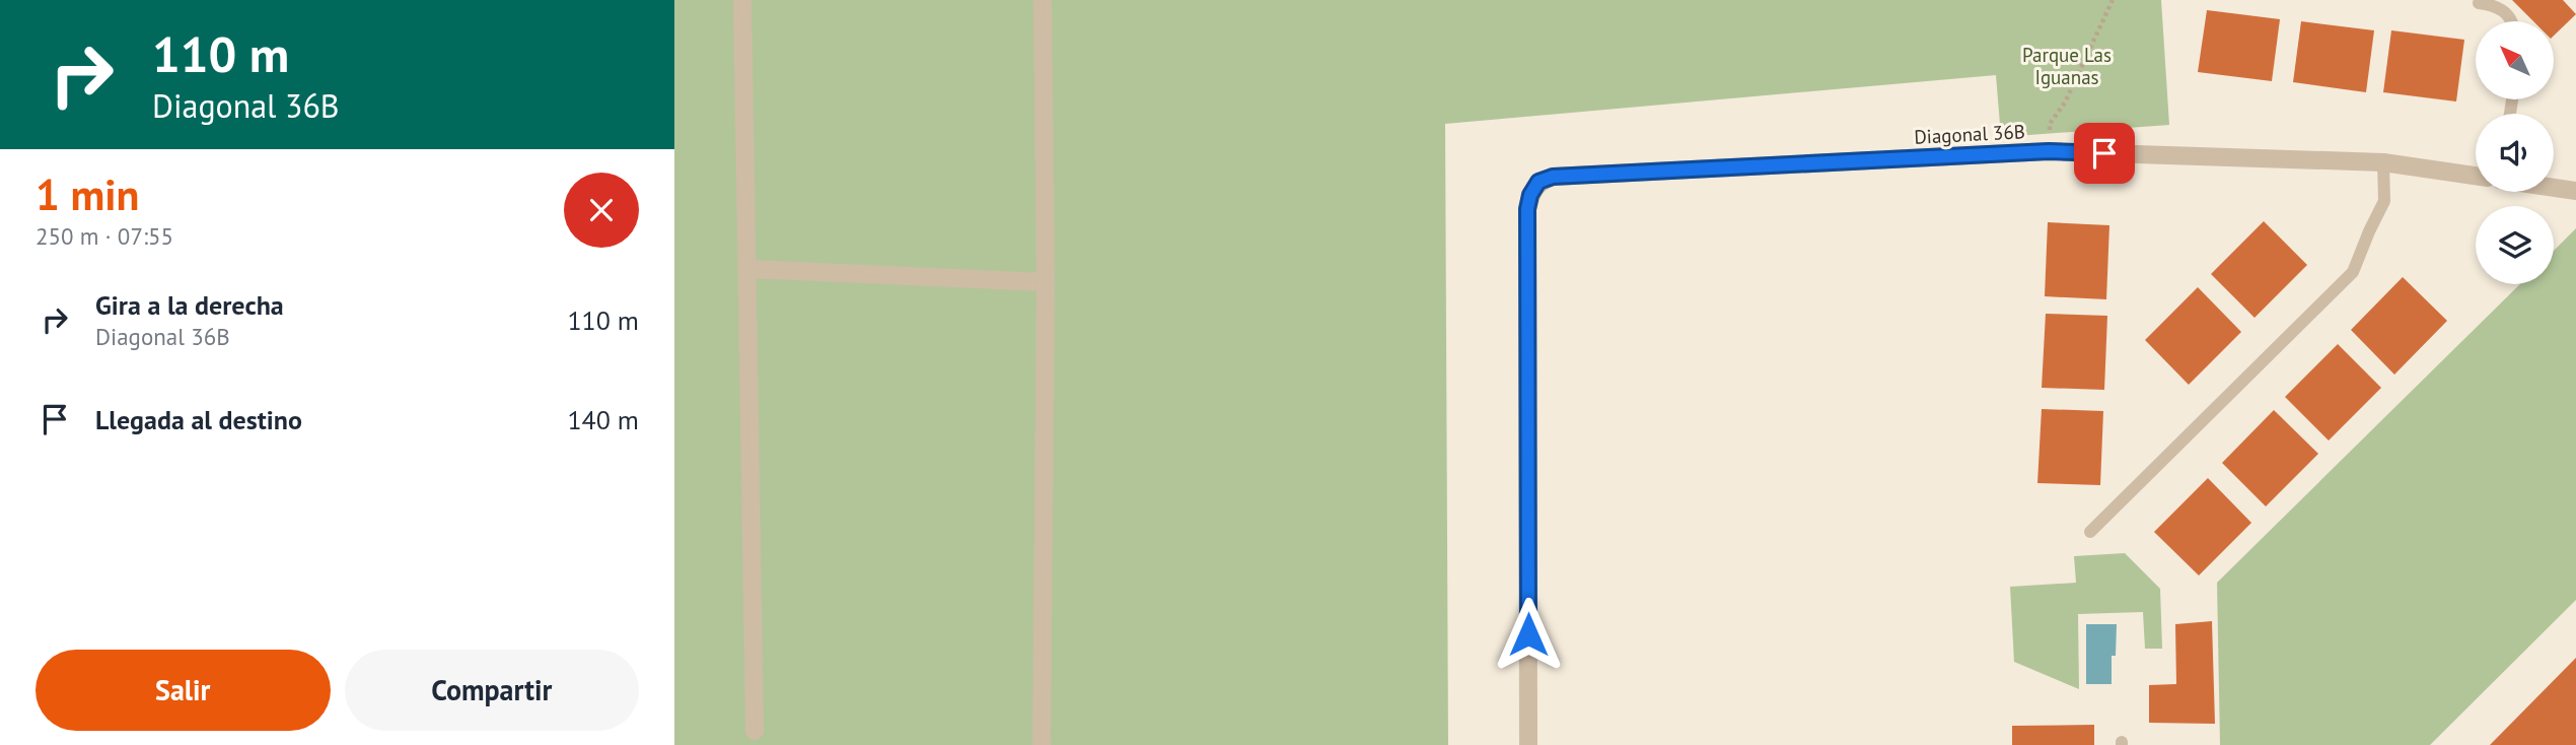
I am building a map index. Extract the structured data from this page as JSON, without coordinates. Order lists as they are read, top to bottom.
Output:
{
  "streets": {
    "street": ["Diagonal 36B"]
  },
  "parks": ["Parque Las Iguanas"],
  "north": "top left",
  "page": {
    "turn": ["110 m", "Diagonal 36B"],
    "heading": ["1 min", "250 m · 07:55"],
    "list": [
      {
        "name": "Gira a la derecha",
        "note": "Diagonal 36B",
        "value": "110 m"
      },
      {
        "name": "Llegada al destino",
        "value": "140 m"
      }
    ],
    "buttons": ["Salir", "Compartir"]
  }
}
